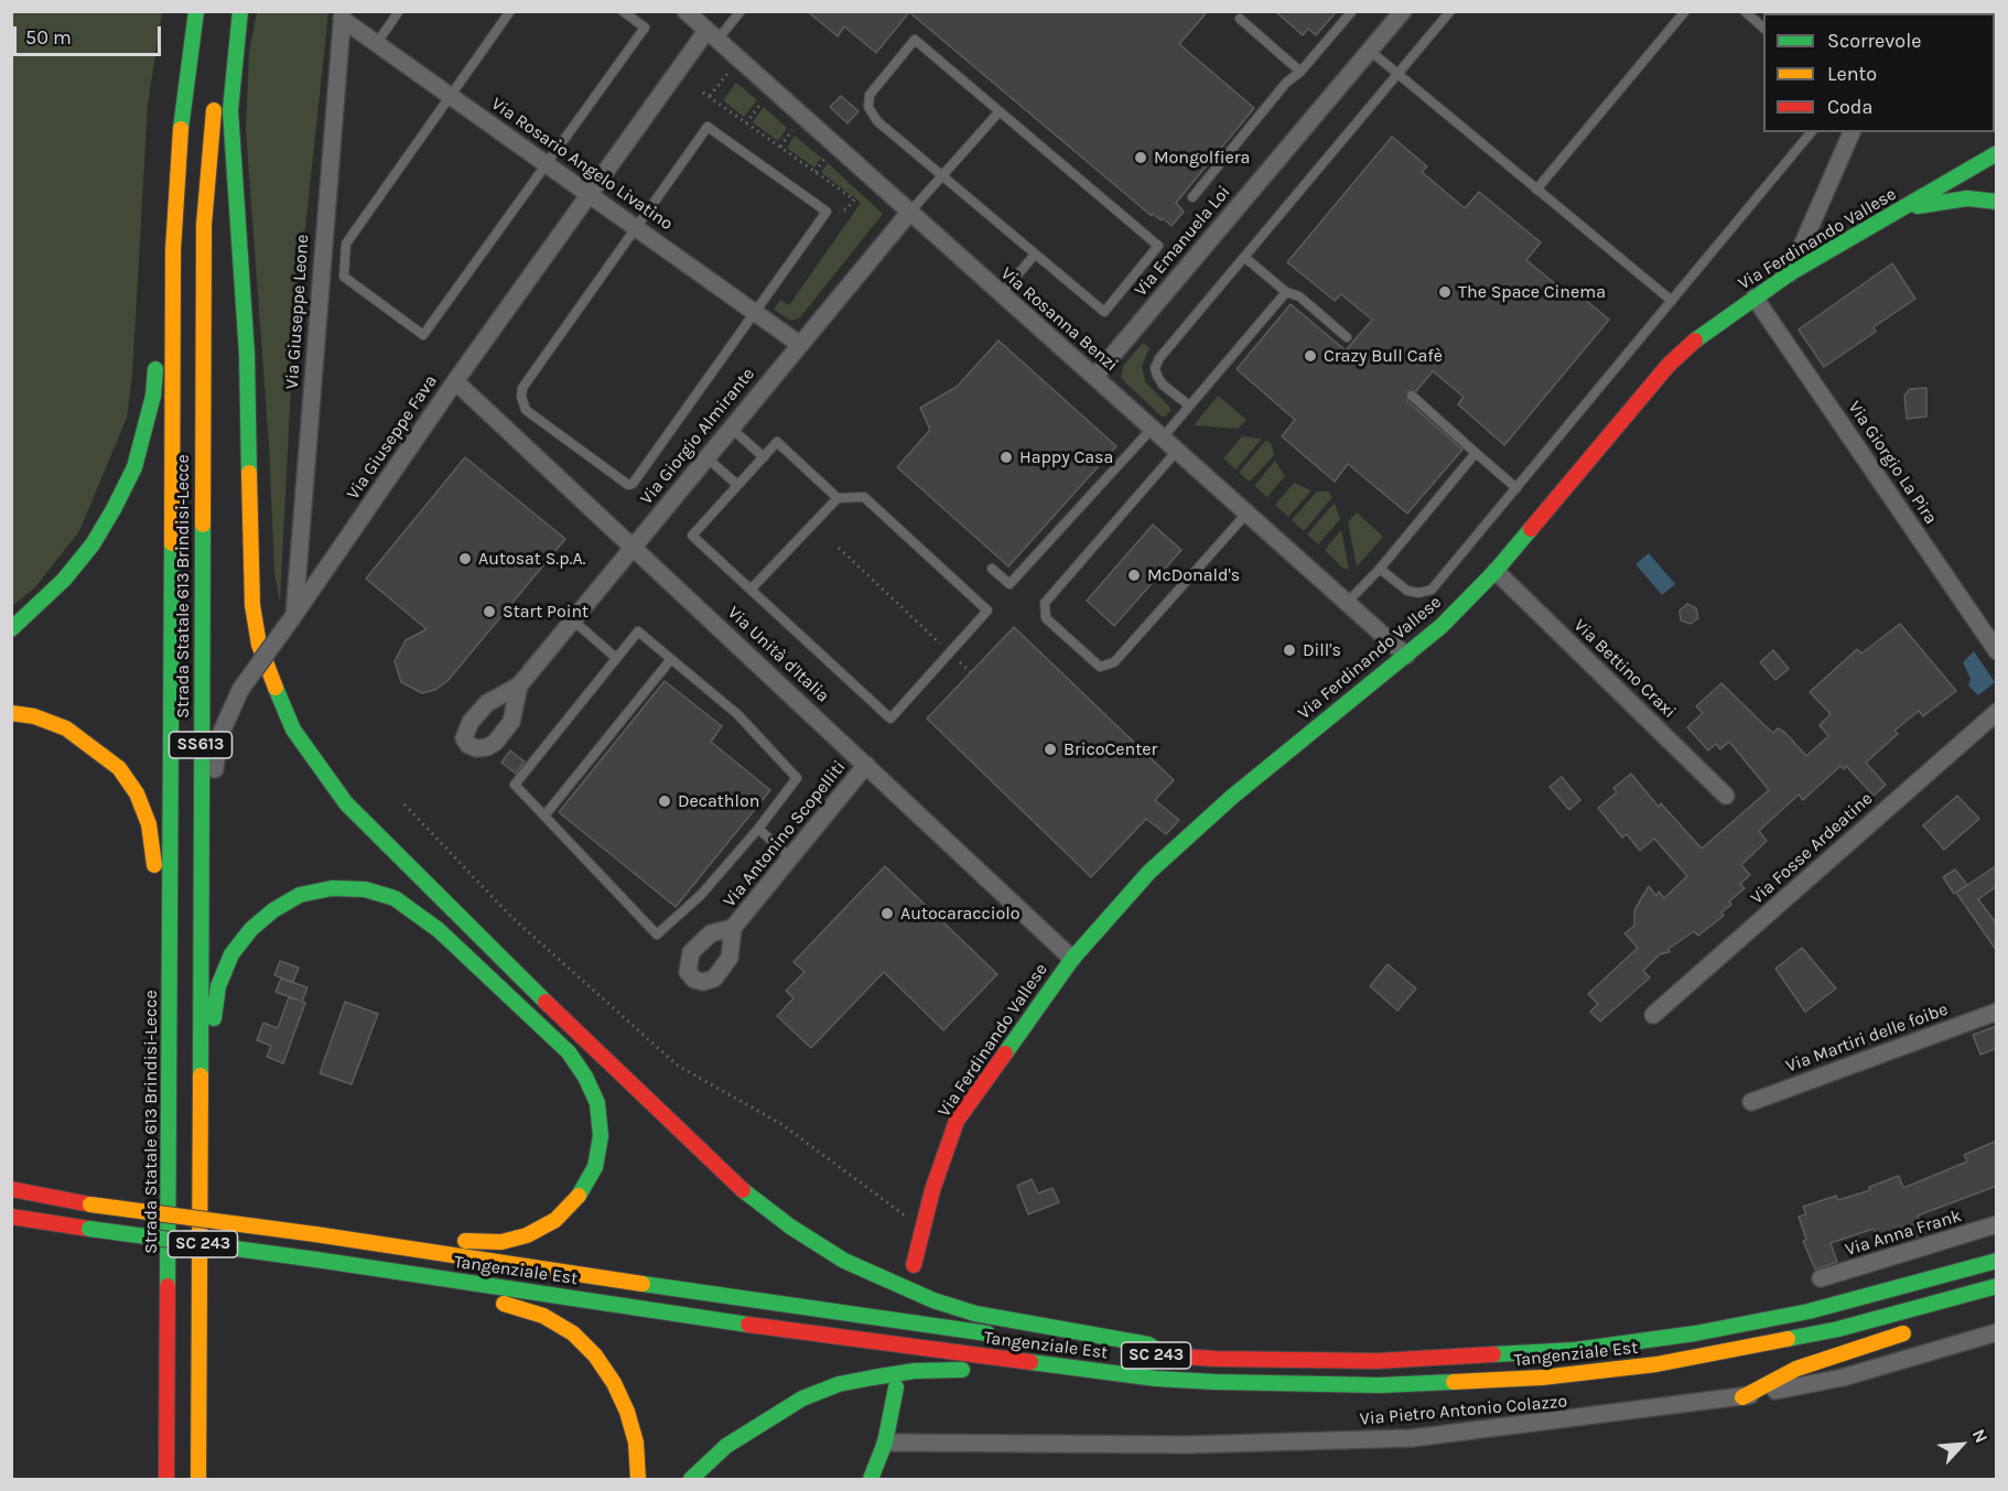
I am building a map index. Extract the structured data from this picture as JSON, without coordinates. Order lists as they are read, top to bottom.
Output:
{
  "streets": {
    "main road": [
      "Via Ferdinando Vallese",
      "Strada Statale 613 Brindisi-Lecce",
      "SS613",
      "SC 243",
      "Tangenziale Est"
    ],
    "street": [
      "Via Rosario Angelo Livatino",
      "Via Emanuela Loi",
      "Via Giuseppe Leone",
      "Via Rosanna Benzi",
      "Via Giorgio Almirante",
      "Via Giuseppe Fava",
      "Via Giorgio La Pira",
      "Via Unità d'Italia",
      "Via Bettino Craxi",
      "Via Antonino Scopelliti",
      "Via Fosse Ardeatine",
      "Via Martiri delle foibe",
      "Via Anna Frank",
      "Via Pietro Antonio Colazzo"
    ]
  },
  "crossings": [
    ["Via Rosario Angelo Livatino", "Via Giuseppe Leone"],
    ["Via Rosario Angelo Livatino", "Via Giorgio Almirante"],
    ["Via Rosario Angelo Livatino", "Via Giuseppe Fava"],
    ["Via Ferdinando Vallese", "Via Rosanna Benzi"],
    ["Via Ferdinando Vallese", "Via Giorgio La Pira"],
    ["Via Ferdinando Vallese", "Via Unità d'Italia"],
    ["Via Ferdinando Vallese", "Via Bettino Craxi"],
    ["Via Emanuela Loi", "Via Rosanna Benzi"],
    ["Via Giuseppe Leone", "Via Giuseppe Fava"],
    ["Via Rosanna Benzi", "Via Giorgio Almirante"],
    ["Via Rosanna Benzi", "Via Giuseppe Fava"],
    ["Via Giorgio Almirante", "Via Unità d'Italia"],
    ["Via Giuseppe Fava", "Strada Statale 613 Brindisi-Lecce"],
    ["Via Giuseppe Fava", "Via Unità d'Italia"],
    ["Via Unità d'Italia", "Via Antonino Scopelliti"]
  ],
  "places": [
    "Mongolfiera",
    "The Space Cinema",
    "Crazy Bull Cafè",
    "Happy Casa",
    "Autosat S.p.A.",
    "McDonald's",
    "Start Point",
    "Dill's",
    "BricoCenter",
    "Decathlon",
    "Autocaracciolo"
  ],
  "legend": ["Scorrevole", "Lento", "Coda"],
  "scale_bar": "50 m",
  "north": "top right"
}
